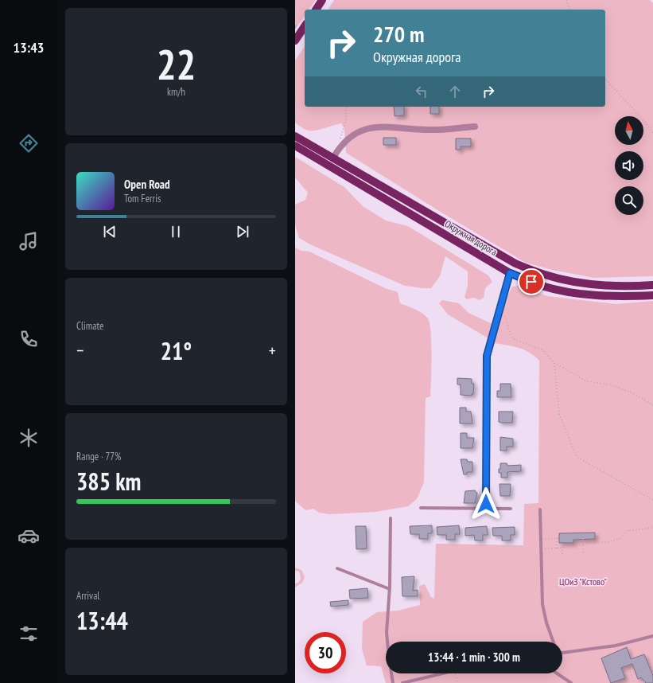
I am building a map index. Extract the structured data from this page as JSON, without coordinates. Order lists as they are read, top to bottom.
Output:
{
  "streets": {
    "main road": ["Окружная дорога"]
  },
  "parks": ["ЦОиЗ \"Кстово\""],
  "north": "top",
  "page": {
    "tabs": "13:43",
    "tile": [
      ["22", "km/h"],
      "Climate",
      ["Range · 77%", "385 km"],
      ["Arrival", "13:44"]
    ],
    "turn": ["270 m", "Окружная дорога"],
    "song": ["Open Road", "Tom Ferris"],
    "heat": ["−", "21°", "+"],
    "limit": "30",
    "trip": "13:44 · 1 min · 300 m"
  }
}
